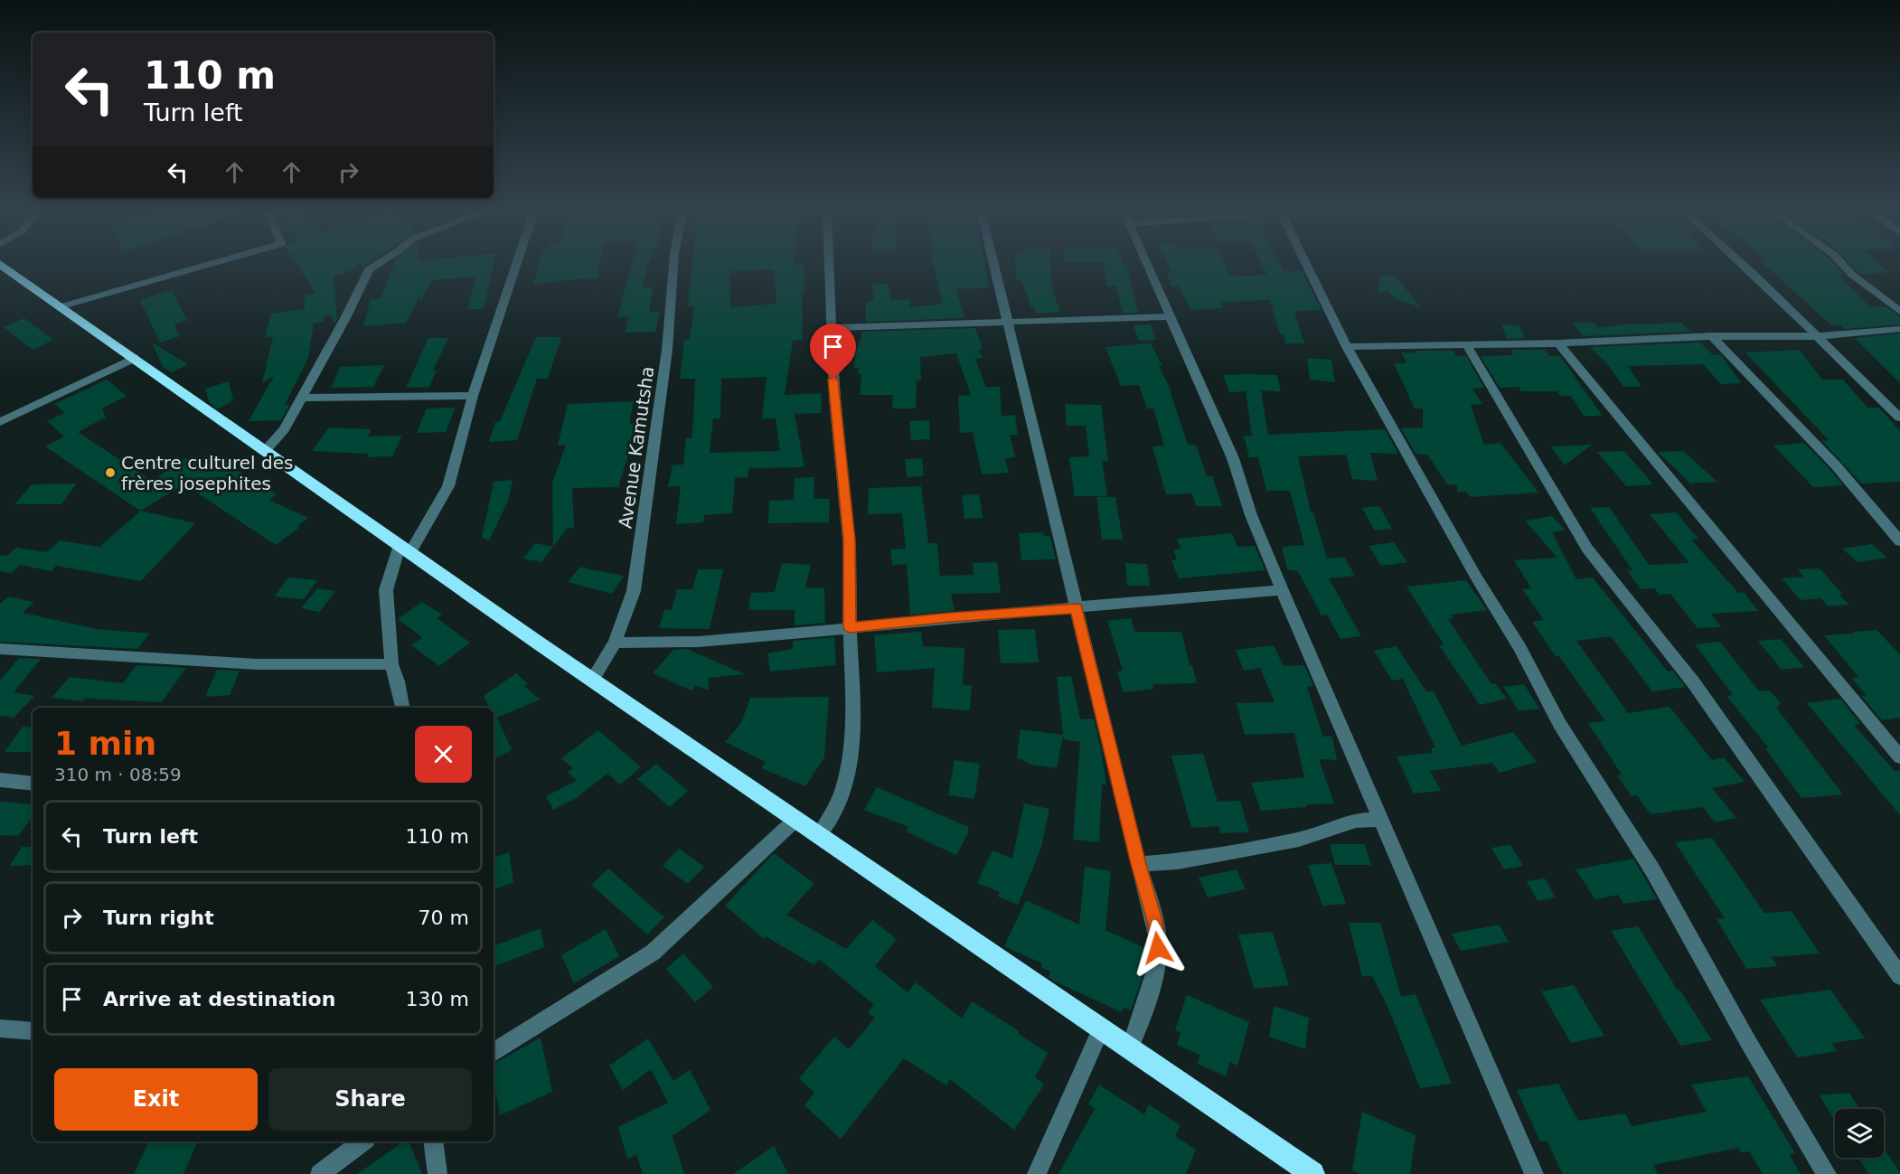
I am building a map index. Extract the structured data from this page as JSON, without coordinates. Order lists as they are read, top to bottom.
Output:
{
  "streets": {
    "street": ["Avenue Kamutsha"]
  },
  "places": ["Centre culturel des frères josephites"],
  "page": {
    "turn": ["110 m", "Turn left"],
    "heading": ["1 min", "310 m · 08:59"],
    "list": [
      {
        "name": "Turn left",
        "value": "110 m"
      },
      {
        "name": "Turn right",
        "value": "70 m"
      },
      {
        "name": "Arrive at destination",
        "value": "130 m"
      }
    ],
    "buttons": ["Exit", "Share"]
  }
}
